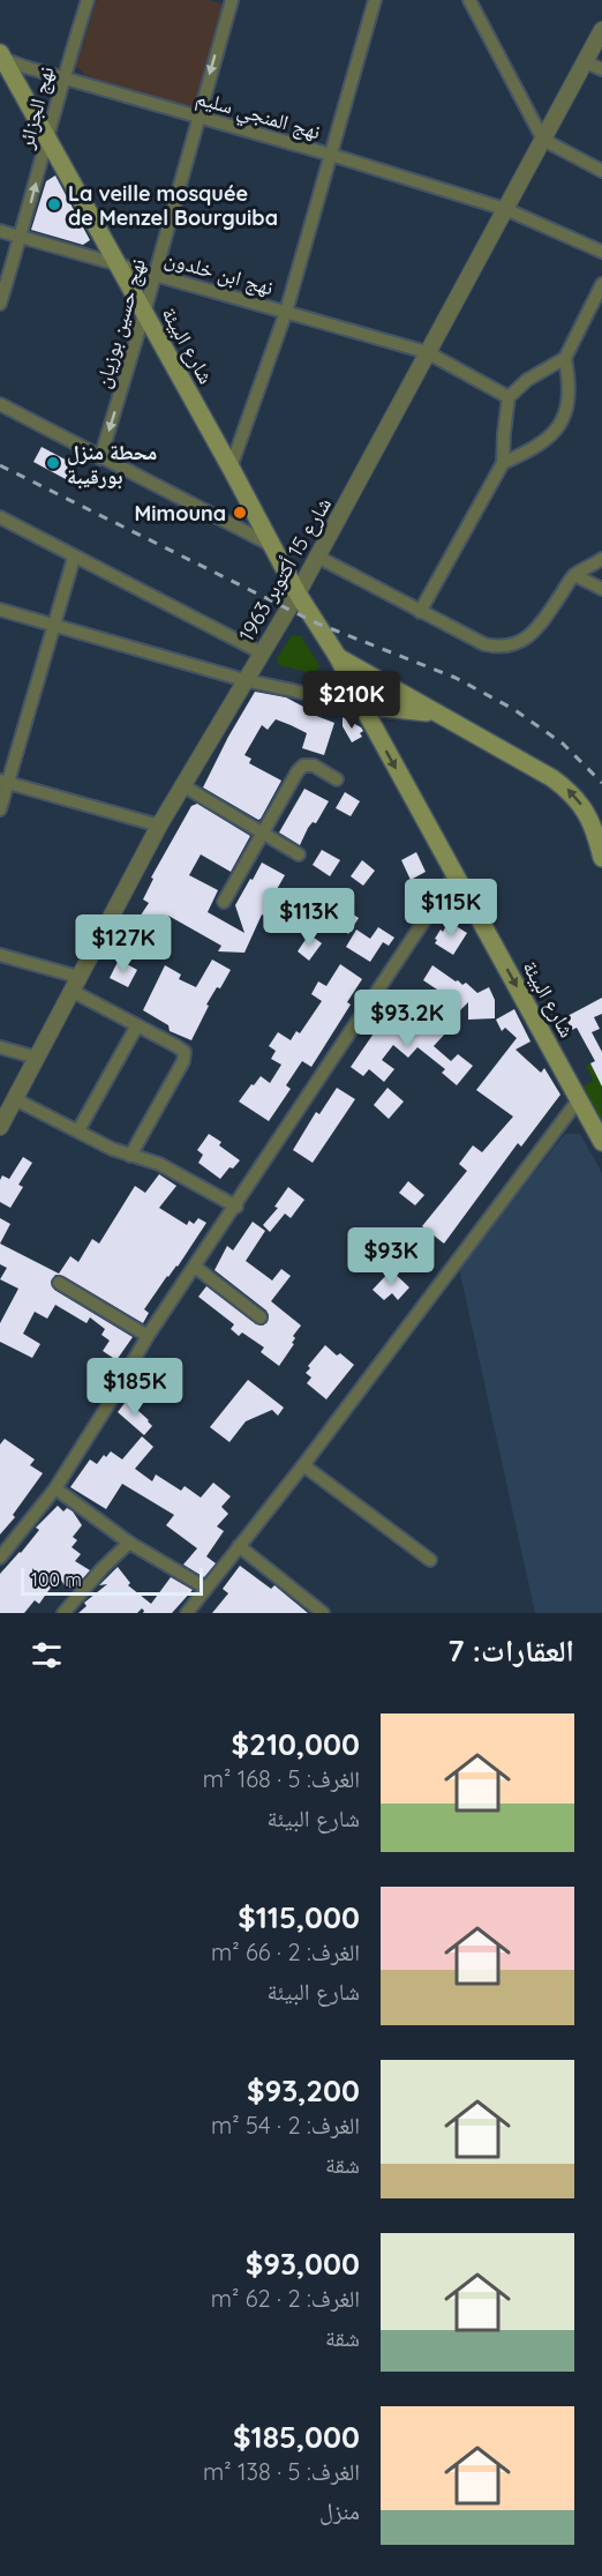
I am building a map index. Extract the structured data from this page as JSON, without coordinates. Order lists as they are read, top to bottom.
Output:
{
  "streets": {
    "main road": ["شارع البيئة"],
    "street": [
      "نهج الجزائر",
      "نهج المنجي سليم",
      "نهج ابن خلدون",
      "نهج حسين بوزيان",
      "شارع 15 أكتوبر 1963"
    ]
  },
  "crossings": [
    ["نهج الجزائر", "نهج المنجي سليم"],
    ["نهج الجزائر", "نهج ابن خلدون"],
    ["نهج الجزائر", "شارع البيئة"],
    ["نهج المنجي سليم", "نهج حسين بوزيان"],
    ["نهج المنجي سليم", "شارع البيئة"],
    ["نهج المنجي سليم", "شارع 15 أكتوبر 1963"],
    ["نهج ابن خلدون", "نهج حسين بوزيان"],
    ["نهج ابن خلدون", "شارع البيئة"],
    ["نهج ابن خلدون", "شارع 15 أكتوبر 1963"],
    ["نهج حسين بوزيان", "شارع البيئة"],
    ["شارع البيئة", "شارع 15 أكتوبر 1963"]
  ],
  "one_way": ["نهج حسين بوزيان"],
  "places": ["La veille mosquée de Menzel Bourguiba", "محطة منزل بورقيبة", "Mimouna"],
  "scale_bar": "100 m",
  "page": {
    "price": [
      "$210K",
      "$115K",
      "$113K",
      "$127K",
      "$93.2K",
      "$93K",
      "$185K"
    ],
    "scale": "100 m",
    "heading": "العقارات: 7",
    "list": [
      {
        "name": "$210,000",
        "note": "الغرف: 5 · 168 m² · شارع البيئة"
      },
      {
        "name": "$115,000",
        "note": "الغرف: 2 · 66 m² · شارع البيئة"
      },
      {
        "name": "$93,200",
        "note": "الغرف: 2 · 54 m² · شقة"
      },
      {
        "name": "$93,000",
        "note": "الغرف: 2 · 62 m² · شقة"
      },
      {
        "name": "$185,000",
        "note": "الغرف: 5 · 138 m² · منزل"
      }
    ]
  }
}
